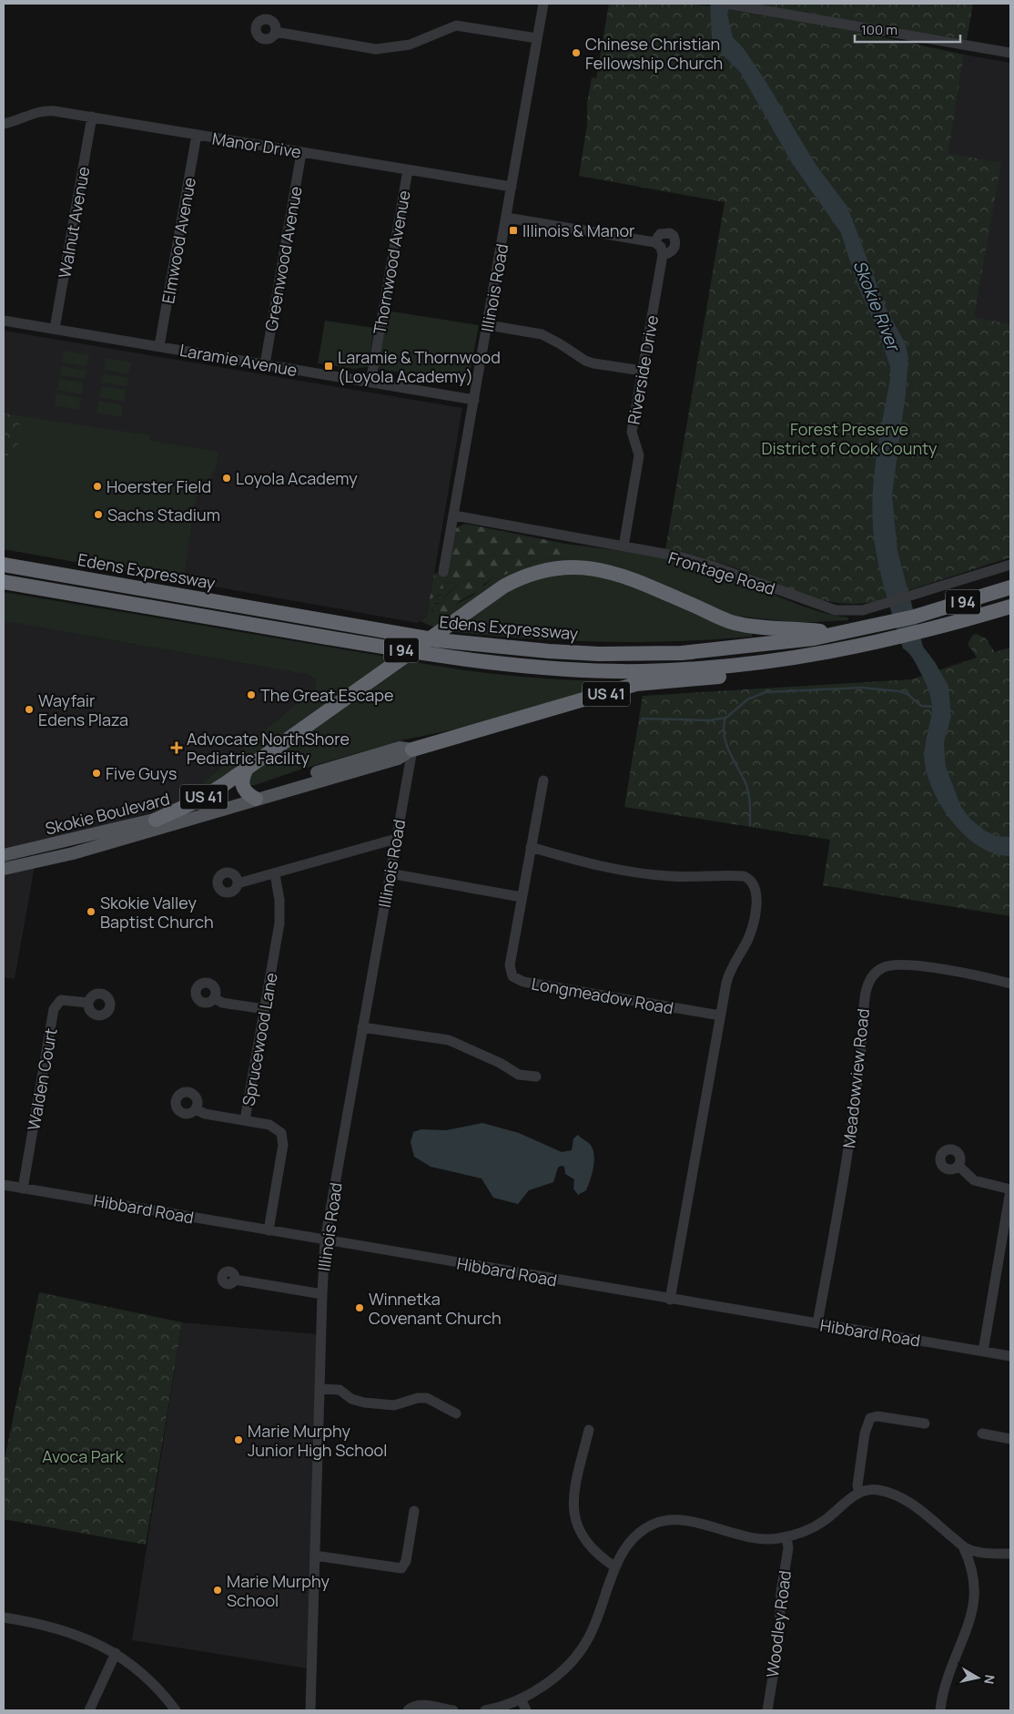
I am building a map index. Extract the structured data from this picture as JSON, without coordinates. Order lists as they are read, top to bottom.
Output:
{
  "streets": {
    "highway": ["Edens Expressway", "I 94", "US 41"],
    "main road": ["Skokie Boulevard"],
    "street": [
      "Manor Drive",
      "Walnut Avenue",
      "Elmwood Avenue",
      "Greenwood Avenue",
      "Thornwood Avenue",
      "Illinois Road",
      "Laramie Avenue",
      "Riverside Drive",
      "Frontage Road",
      "Longmeadow Road",
      "Sprucewood Lane",
      "Meadowview Road",
      "Walden Court",
      "Hibbard Road",
      "Woodley Road"
    ]
  },
  "crossings": [
    ["Manor Drive", "Walnut Avenue"],
    ["Manor Drive", "Elmwood Avenue"],
    ["Manor Drive", "Greenwood Avenue"],
    ["Manor Drive", "Thornwood Avenue"],
    ["Manor Drive", "Illinois Road"],
    ["Walnut Avenue", "Laramie Avenue"],
    ["Elmwood Avenue", "Laramie Avenue"],
    ["Greenwood Avenue", "Laramie Avenue"],
    ["Thornwood Avenue", "Laramie Avenue"],
    ["Illinois Road", "Laramie Avenue"],
    ["Illinois Road", "Riverside Drive"],
    ["Illinois Road", "Frontage Road"],
    ["Illinois Road", "US 41"],
    ["Illinois Road", "Skokie Boulevard"],
    ["Illinois Road", "Hibbard Road"],
    ["Riverside Drive", "Frontage Road"],
    ["Edens Expressway", "US 41"],
    ["I 94", "US 41"],
    ["US 41", "Skokie Boulevard"],
    ["Sprucewood Lane", "Hibbard Road"],
    ["Meadowview Road", "Hibbard Road"],
    ["Walden Court", "Hibbard Road"]
  ],
  "water": ["Skokie River"],
  "parks": ["Forest Preserve District of Cook County", "Avoca Park"],
  "places": {
    "other": [
      "Chinese Christian Fellowship Church",
      "Loyola Academy",
      "Hoerster Field",
      "Sachs Stadium",
      "The Great Escape",
      "Wayfair Edens Plaza",
      "Five Guys",
      "Skokie Valley Baptist Church",
      "Winnetka Covenant Church",
      "Marie Murphy Junior High School",
      "Marie Murphy School"
    ],
    "transit": ["Illinois & Manor", "Laramie & Thornwood (Loyola Academy)"],
    "health": ["Advocate NorthShore Pediatric Facility"]
  },
  "scale_bar": "100 m",
  "north": "right"
}
